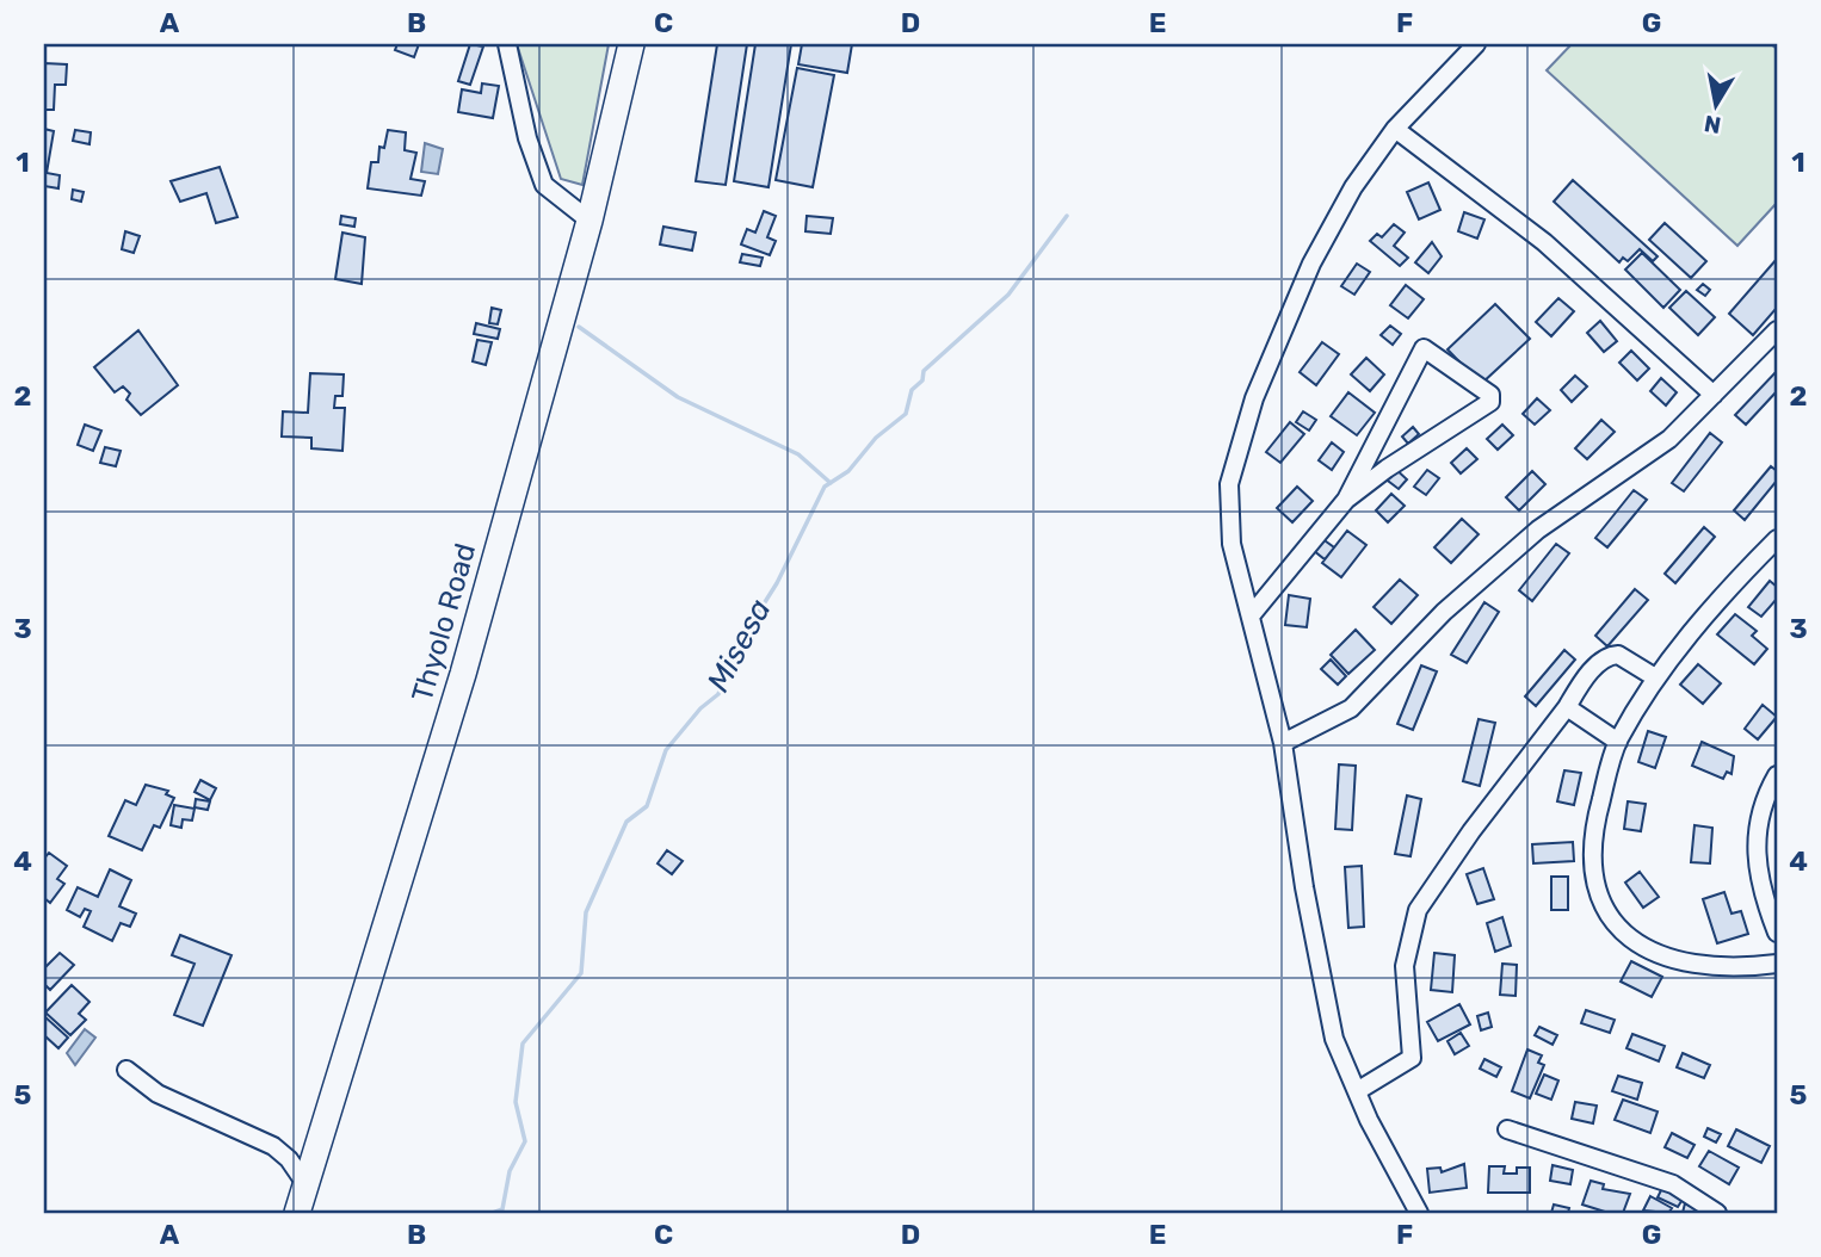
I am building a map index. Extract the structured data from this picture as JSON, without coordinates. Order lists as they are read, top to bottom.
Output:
{
  "streets": {
    "highway": ["Thyolo Road"]
  },
  "water": ["Misesa"],
  "north": "bottom",
  "grid": {
    "columns": [
      "A",
      "B",
      "C",
      "D",
      "E",
      "F",
      "G"
    ],
    "rows": [
      "1",
      "2",
      "3",
      "4",
      "5"
    ]
  }
}
